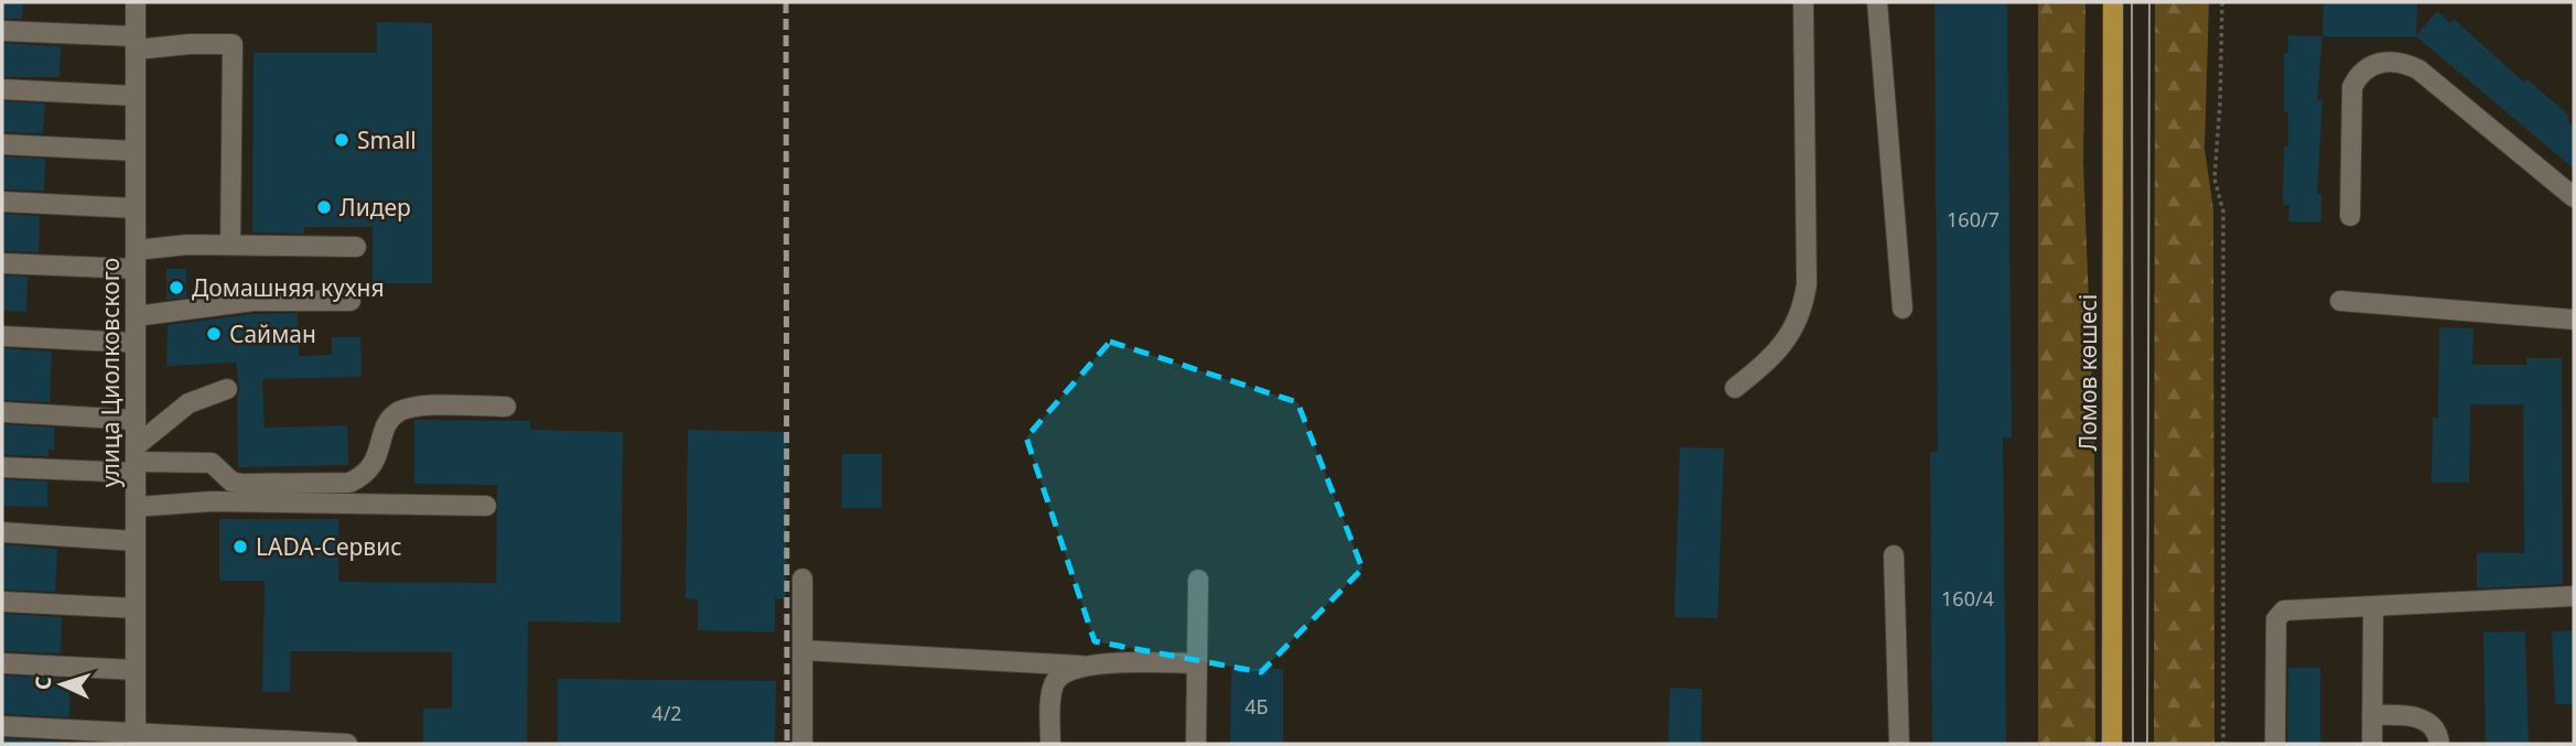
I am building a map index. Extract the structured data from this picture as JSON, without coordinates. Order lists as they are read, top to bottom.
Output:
{
  "streets": {
    "main road": ["Ломов көшесі"],
    "street": ["улица Циолковского"]
  },
  "places": [
    "Small",
    "Лидер",
    "Домашняя кухня",
    "Сайман",
    "LADA-Сервис"
  ],
  "house_numbers": [
    "160/7",
    "160/4",
    "4Б",
    "4/2"
  ],
  "north": "left"
}
